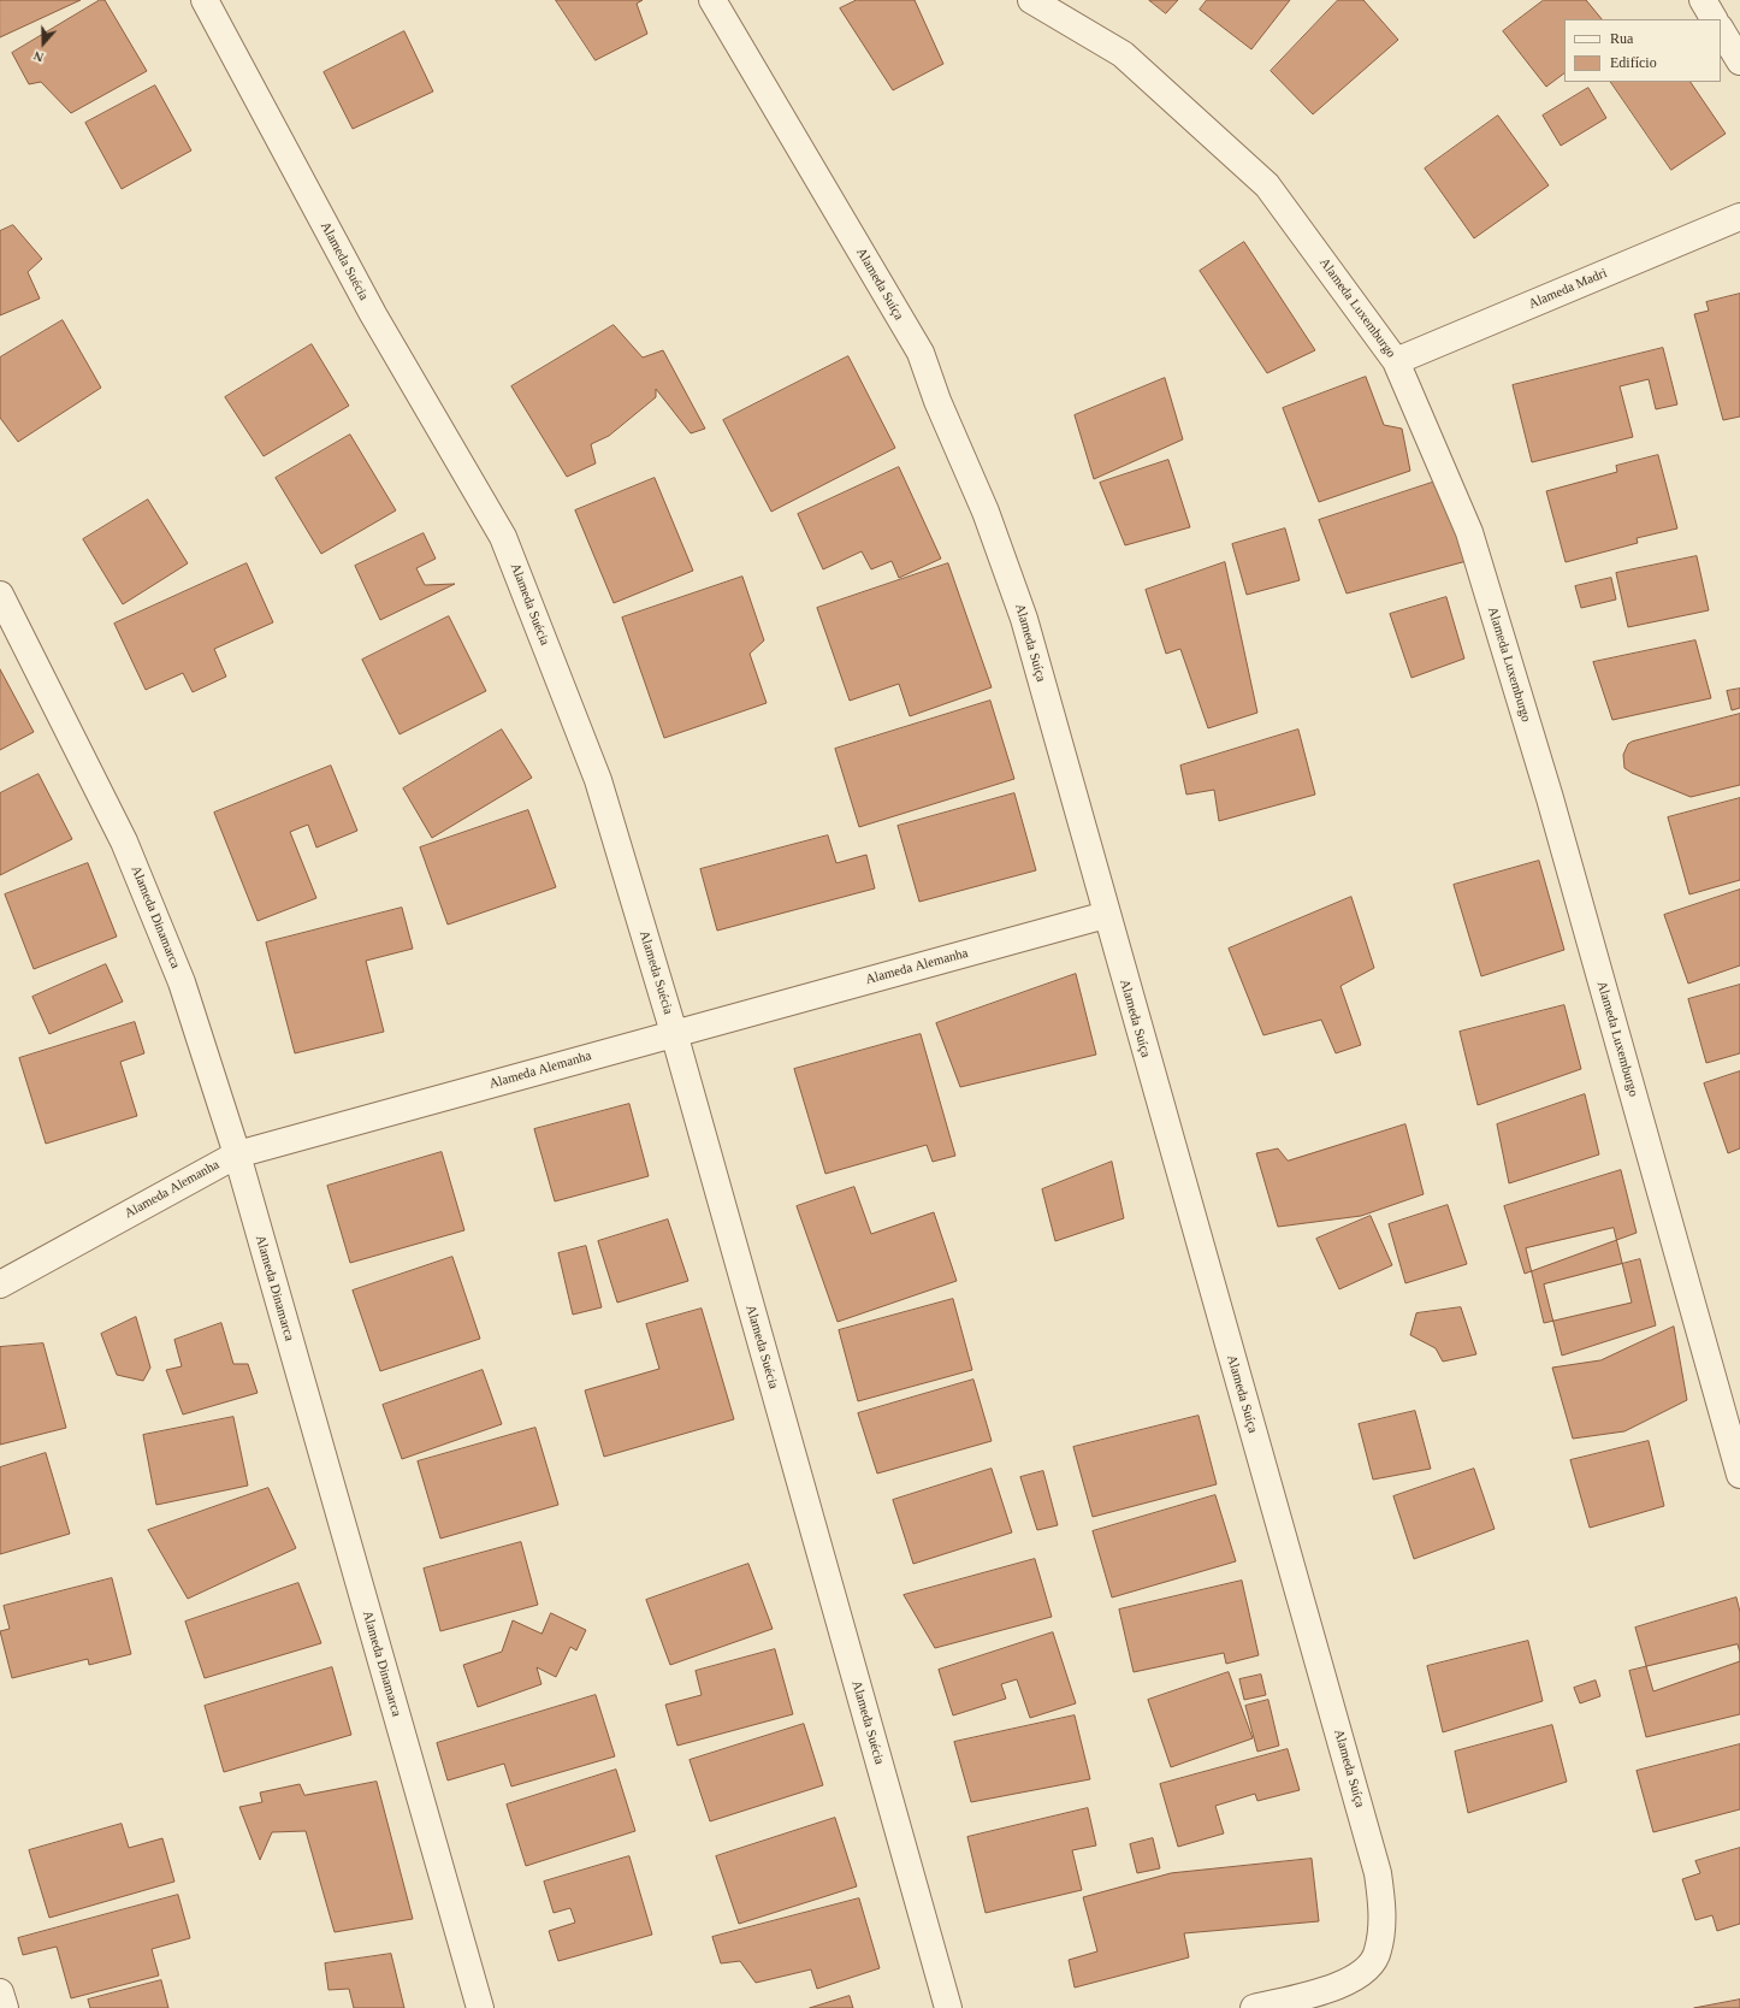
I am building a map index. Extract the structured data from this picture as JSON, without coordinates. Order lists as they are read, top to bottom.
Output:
{
  "streets": {
    "street": [
      "Alameda Suécia",
      "Alameda Suíça",
      "Alameda Madri",
      "Alameda Luxemburgo",
      "Alameda Dinamarca",
      "Alameda Alemanha"
    ]
  },
  "crossings": [
    ["Alameda Suécia", "Alameda Alemanha"],
    ["Alameda Suíça", "Alameda Alemanha"],
    ["Alameda Madri", "Alameda Luxemburgo"],
    ["Alameda Dinamarca", "Alameda Alemanha"]
  ],
  "legend": ["Rua", "Edifício"],
  "north": "bottom"
}
